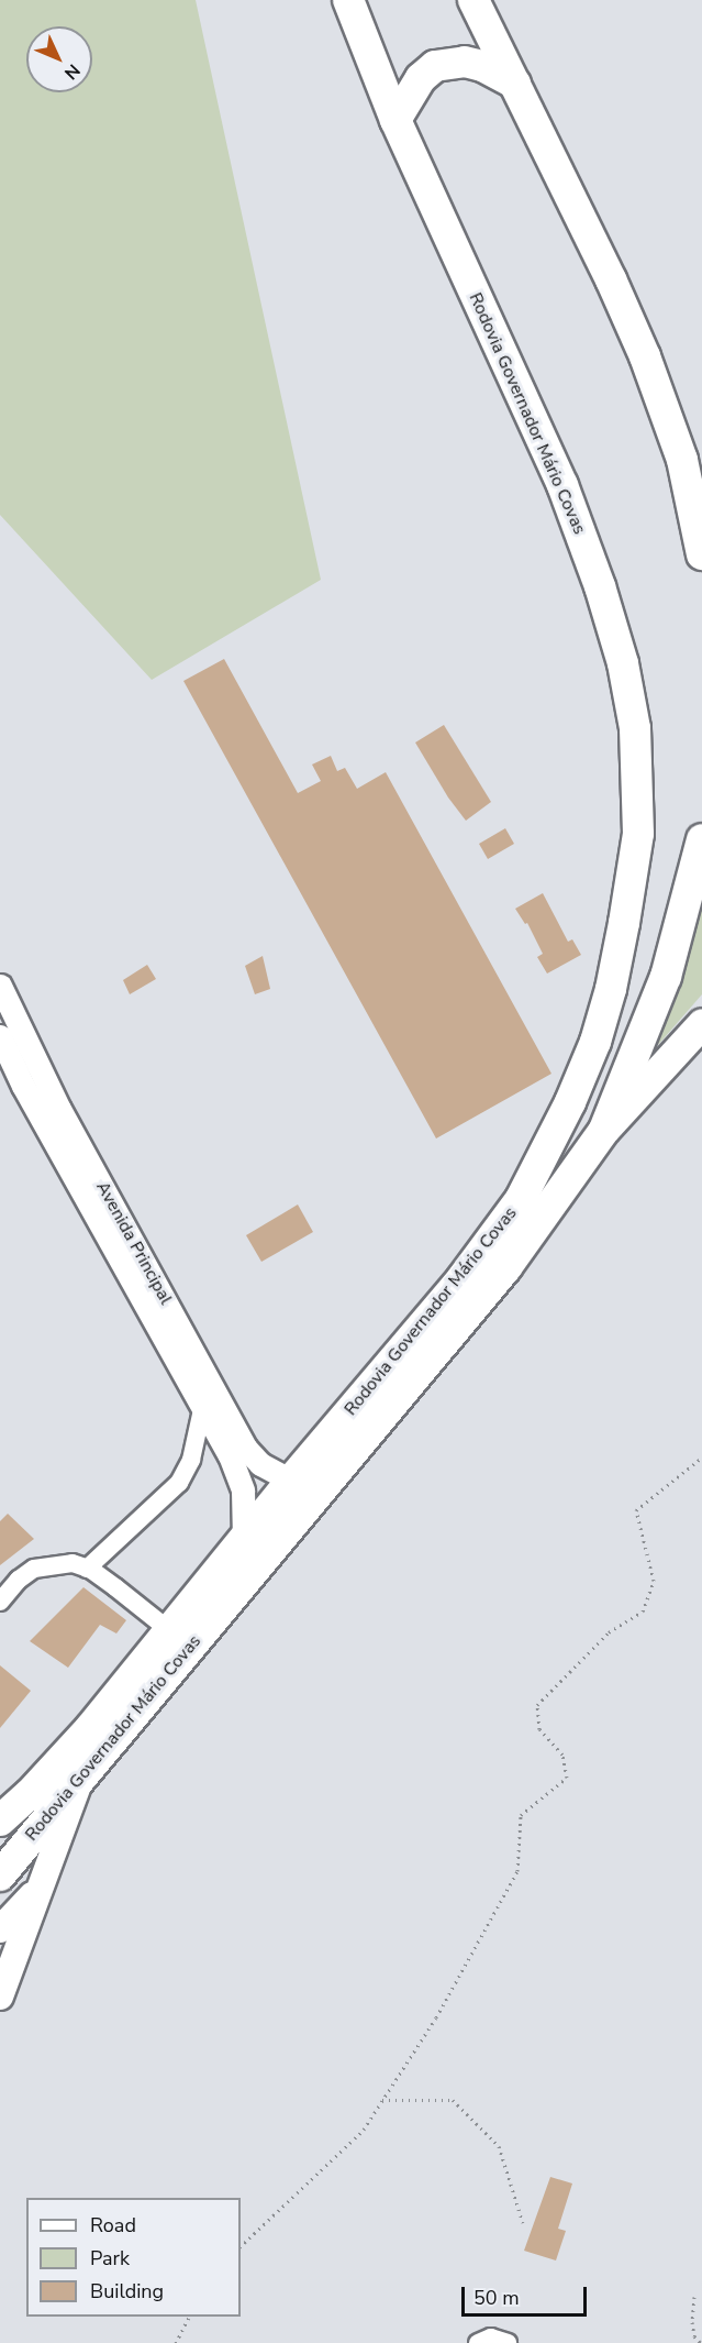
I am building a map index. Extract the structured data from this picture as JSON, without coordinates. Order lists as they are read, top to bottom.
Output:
{
  "streets": {
    "highway": ["Rodovia Governador Mário Covas"],
    "street": ["Avenida Principal"]
  },
  "crossings": [
    ["Rodovia Governador Mário Covas", "Avenida Principal"]
  ],
  "legend": ["Road", "Park", "Building"],
  "scale_bar": "50 m",
  "north": "bottom right"
}
